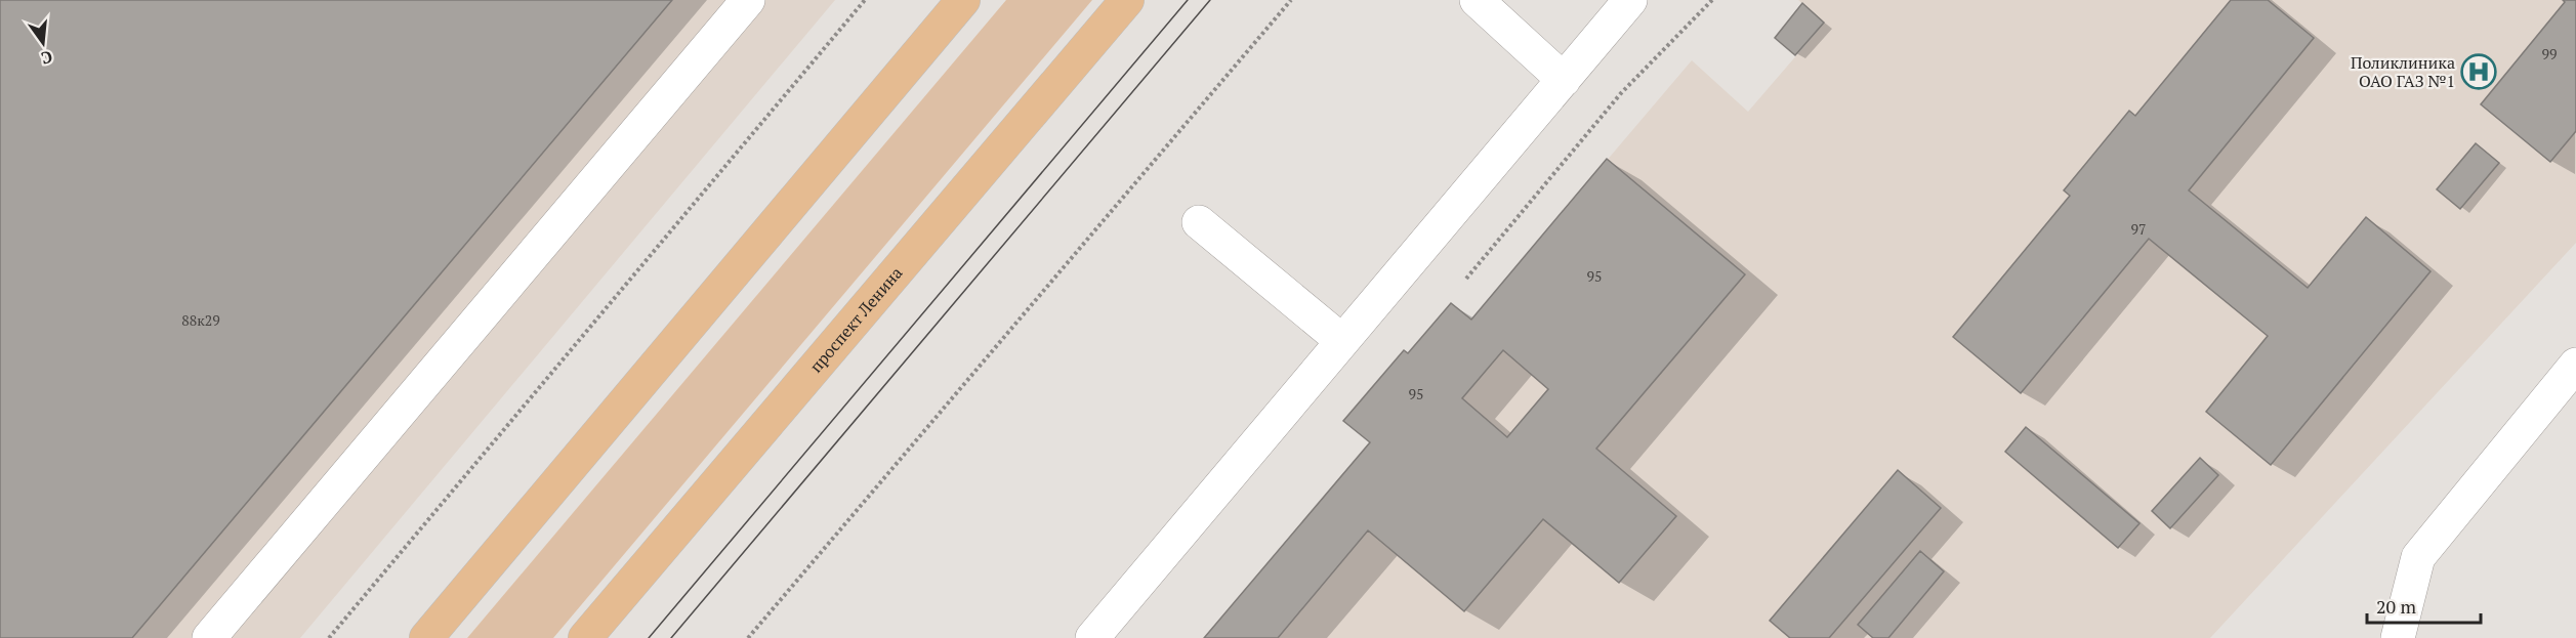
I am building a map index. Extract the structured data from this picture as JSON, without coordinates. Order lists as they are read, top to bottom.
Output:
{
  "streets": {
    "main road": ["проспект Ленина"]
  },
  "places": {
    "hospital": ["Поликлиника ОАО ГАЗ №1"]
  },
  "house_numbers": [
    "99",
    "97",
    "95",
    "88к29",
    "95"
  ],
  "scale_bar": "20 m",
  "north": "bottom"
}
